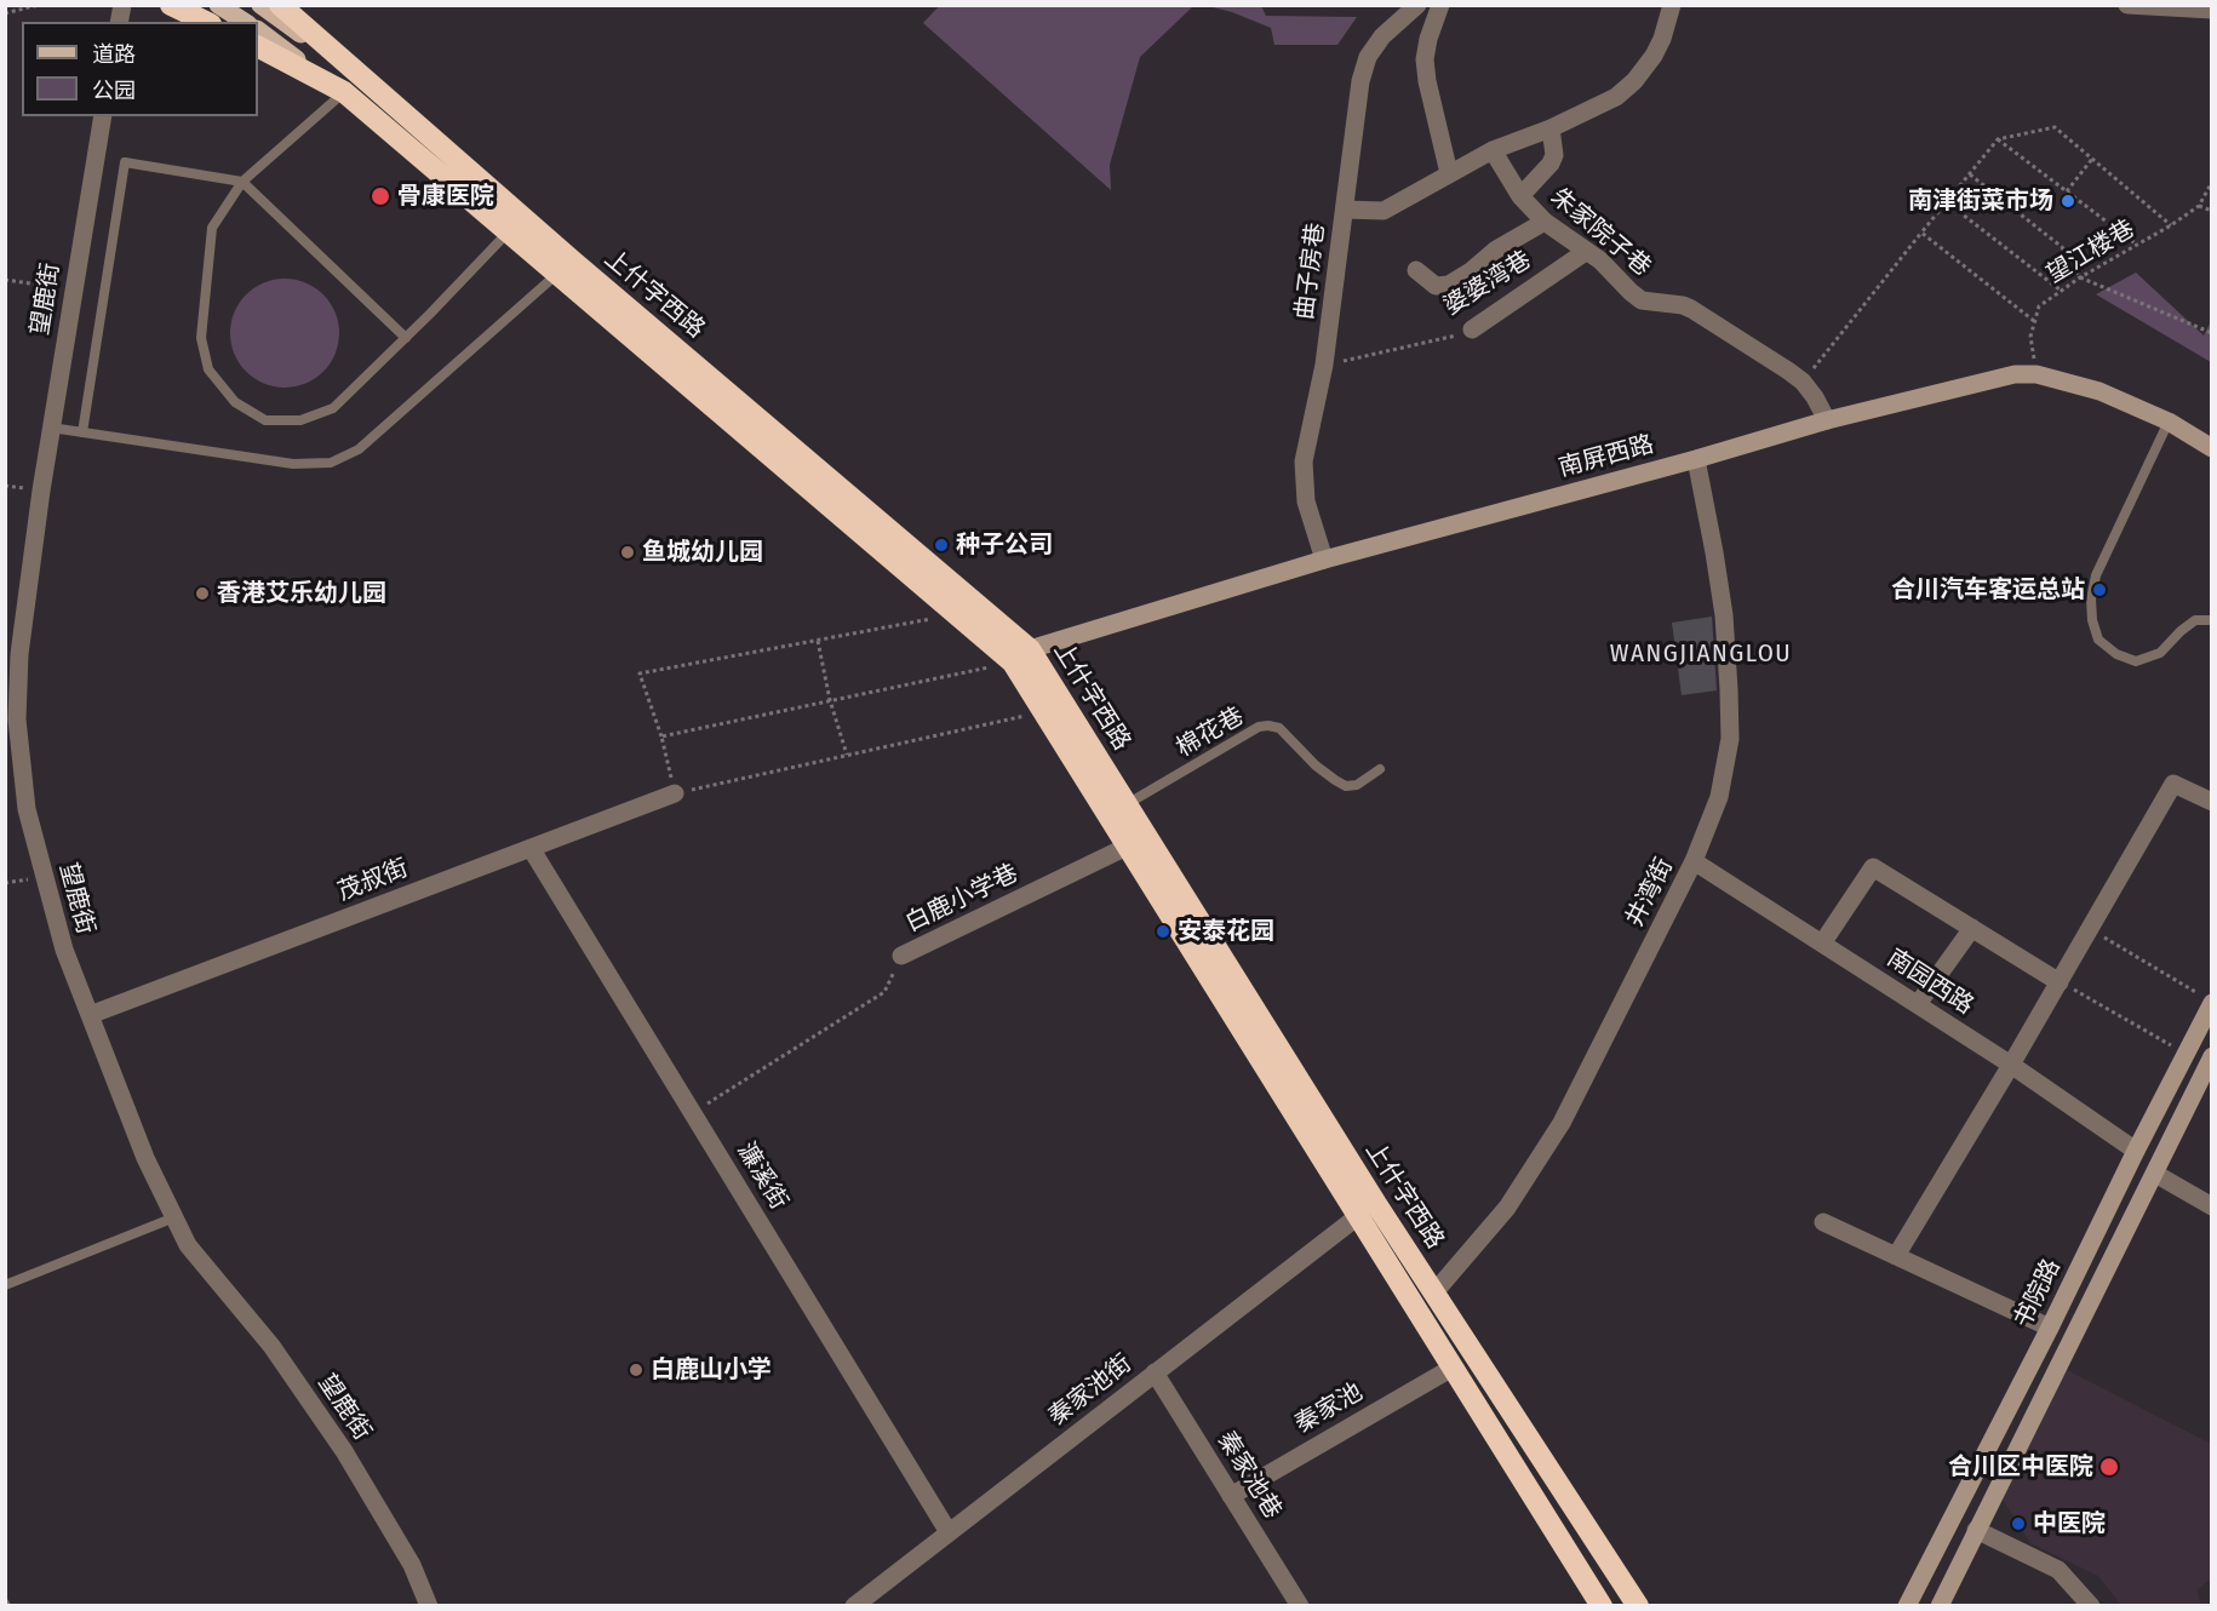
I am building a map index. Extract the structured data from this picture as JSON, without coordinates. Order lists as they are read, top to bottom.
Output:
{
  "streets": {
    "highway": ["上什字西路"],
    "main road": ["南屏西路", "书院路"],
    "street": [
      "朱家院子巷",
      "曲子房巷",
      "婆婆湾巷",
      "望鹿街",
      "茂叔街",
      "井湾街",
      "白鹿小学巷",
      "南园西路",
      "濂溪街",
      "秦家池街",
      "秦家池",
      "秦家池巷"
    ],
    "lane": ["棉花巷"],
    "path": ["望江楼巷"]
  },
  "crossings": [
    ["朱家院子巷", "婆婆湾巷"],
    ["朱家院子巷", "南屏西路"],
    ["曲子房巷", "婆婆湾巷"],
    ["曲子房巷", "南屏西路"],
    ["上什字西路", "南屏西路"],
    ["上什字西路", "棉花巷"],
    ["上什字西路", "井湾街"],
    ["上什字西路", "白鹿小学巷"],
    ["上什字西路", "秦家池街"],
    ["上什字西路", "秦家池"],
    ["望鹿街", "茂叔街"],
    ["南屏西路", "井湾街"],
    ["茂叔街", "濂溪街"],
    ["井湾街", "南园西路"],
    ["白鹿小学巷", "濂溪街"],
    ["南园西路", "书院路"],
    ["濂溪街", "秦家池街"],
    ["秦家池街", "秦家池巷"],
    ["秦家池", "秦家池巷"]
  ],
  "districts": ["WANGJIANGLOU"],
  "places": [
    "骨康医院",
    "南津街菜市场",
    "种子公司",
    "鱼城幼儿园",
    "合川汽车客运总站",
    "香港艾乐幼儿园",
    "安泰花园",
    "白鹿山小学",
    "合川区中医院",
    "中医院"
  ],
  "legend": ["道路", "公园"]
}
